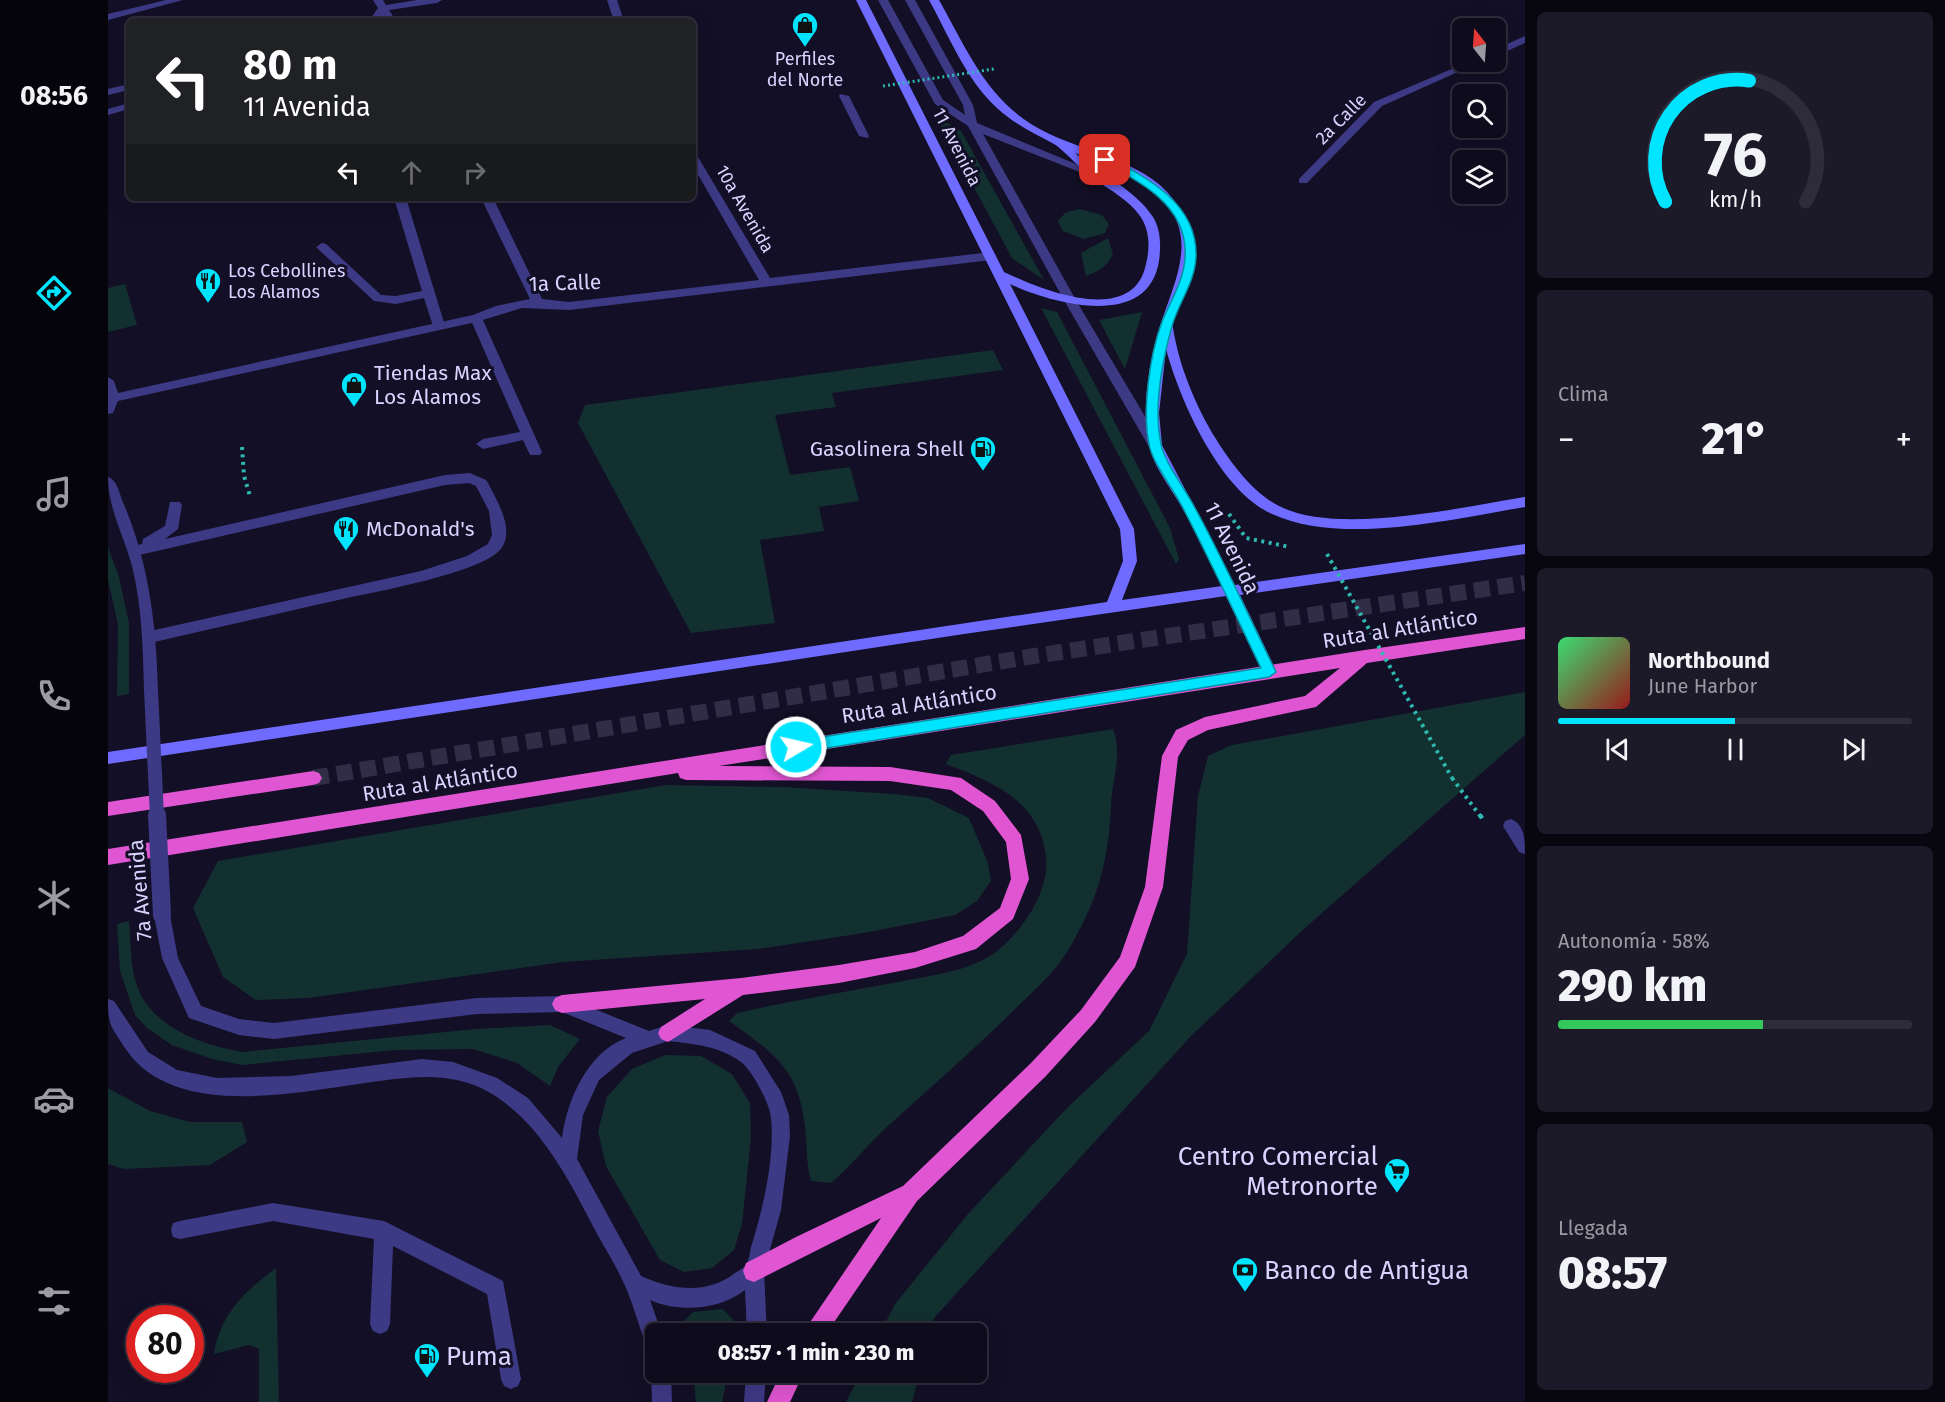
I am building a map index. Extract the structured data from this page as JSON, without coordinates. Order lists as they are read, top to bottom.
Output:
{
  "streets": {
    "highway": ["Ruta al Atlántico"],
    "main road": ["11 Avenida"],
    "street": [
      "2a Calle",
      "10a Avenida",
      "1a Calle",
      "7a Avenida"
    ]
  },
  "crossings": [
    ["11 Avenida", "1a Calle"],
    ["11 Avenida", "Ruta al Atlántico"],
    ["10a Avenida", "1a Calle"]
  ],
  "places": {
    "shop": ["Perfiles del Norte", "Tiendas Max Los Alamos"],
    "restaurant": ["Los Cebollines Los Alamos", "McDonald's"],
    "fuel station": ["Gasolinera Shell", "Puma"],
    "supermarket": ["Centro Comercial Metronorte"],
    "bank": ["Banco de Antigua"]
  },
  "north": "top",
  "page": {
    "tabs": "08:56",
    "turn": ["80 m", "11 Avenida"],
    "tile": [
      "Clima",
      ["Autonomía · 58%", "290 km"],
      ["Llegada", "08:57"]
    ],
    "heat": ["−", "21°", "+"],
    "song": ["Northbound", "June Harbor"],
    "limit": "80",
    "trip": "08:57 · 1 min · 230 m",
    "gauge": ["76", "km/h"]
  }
}
